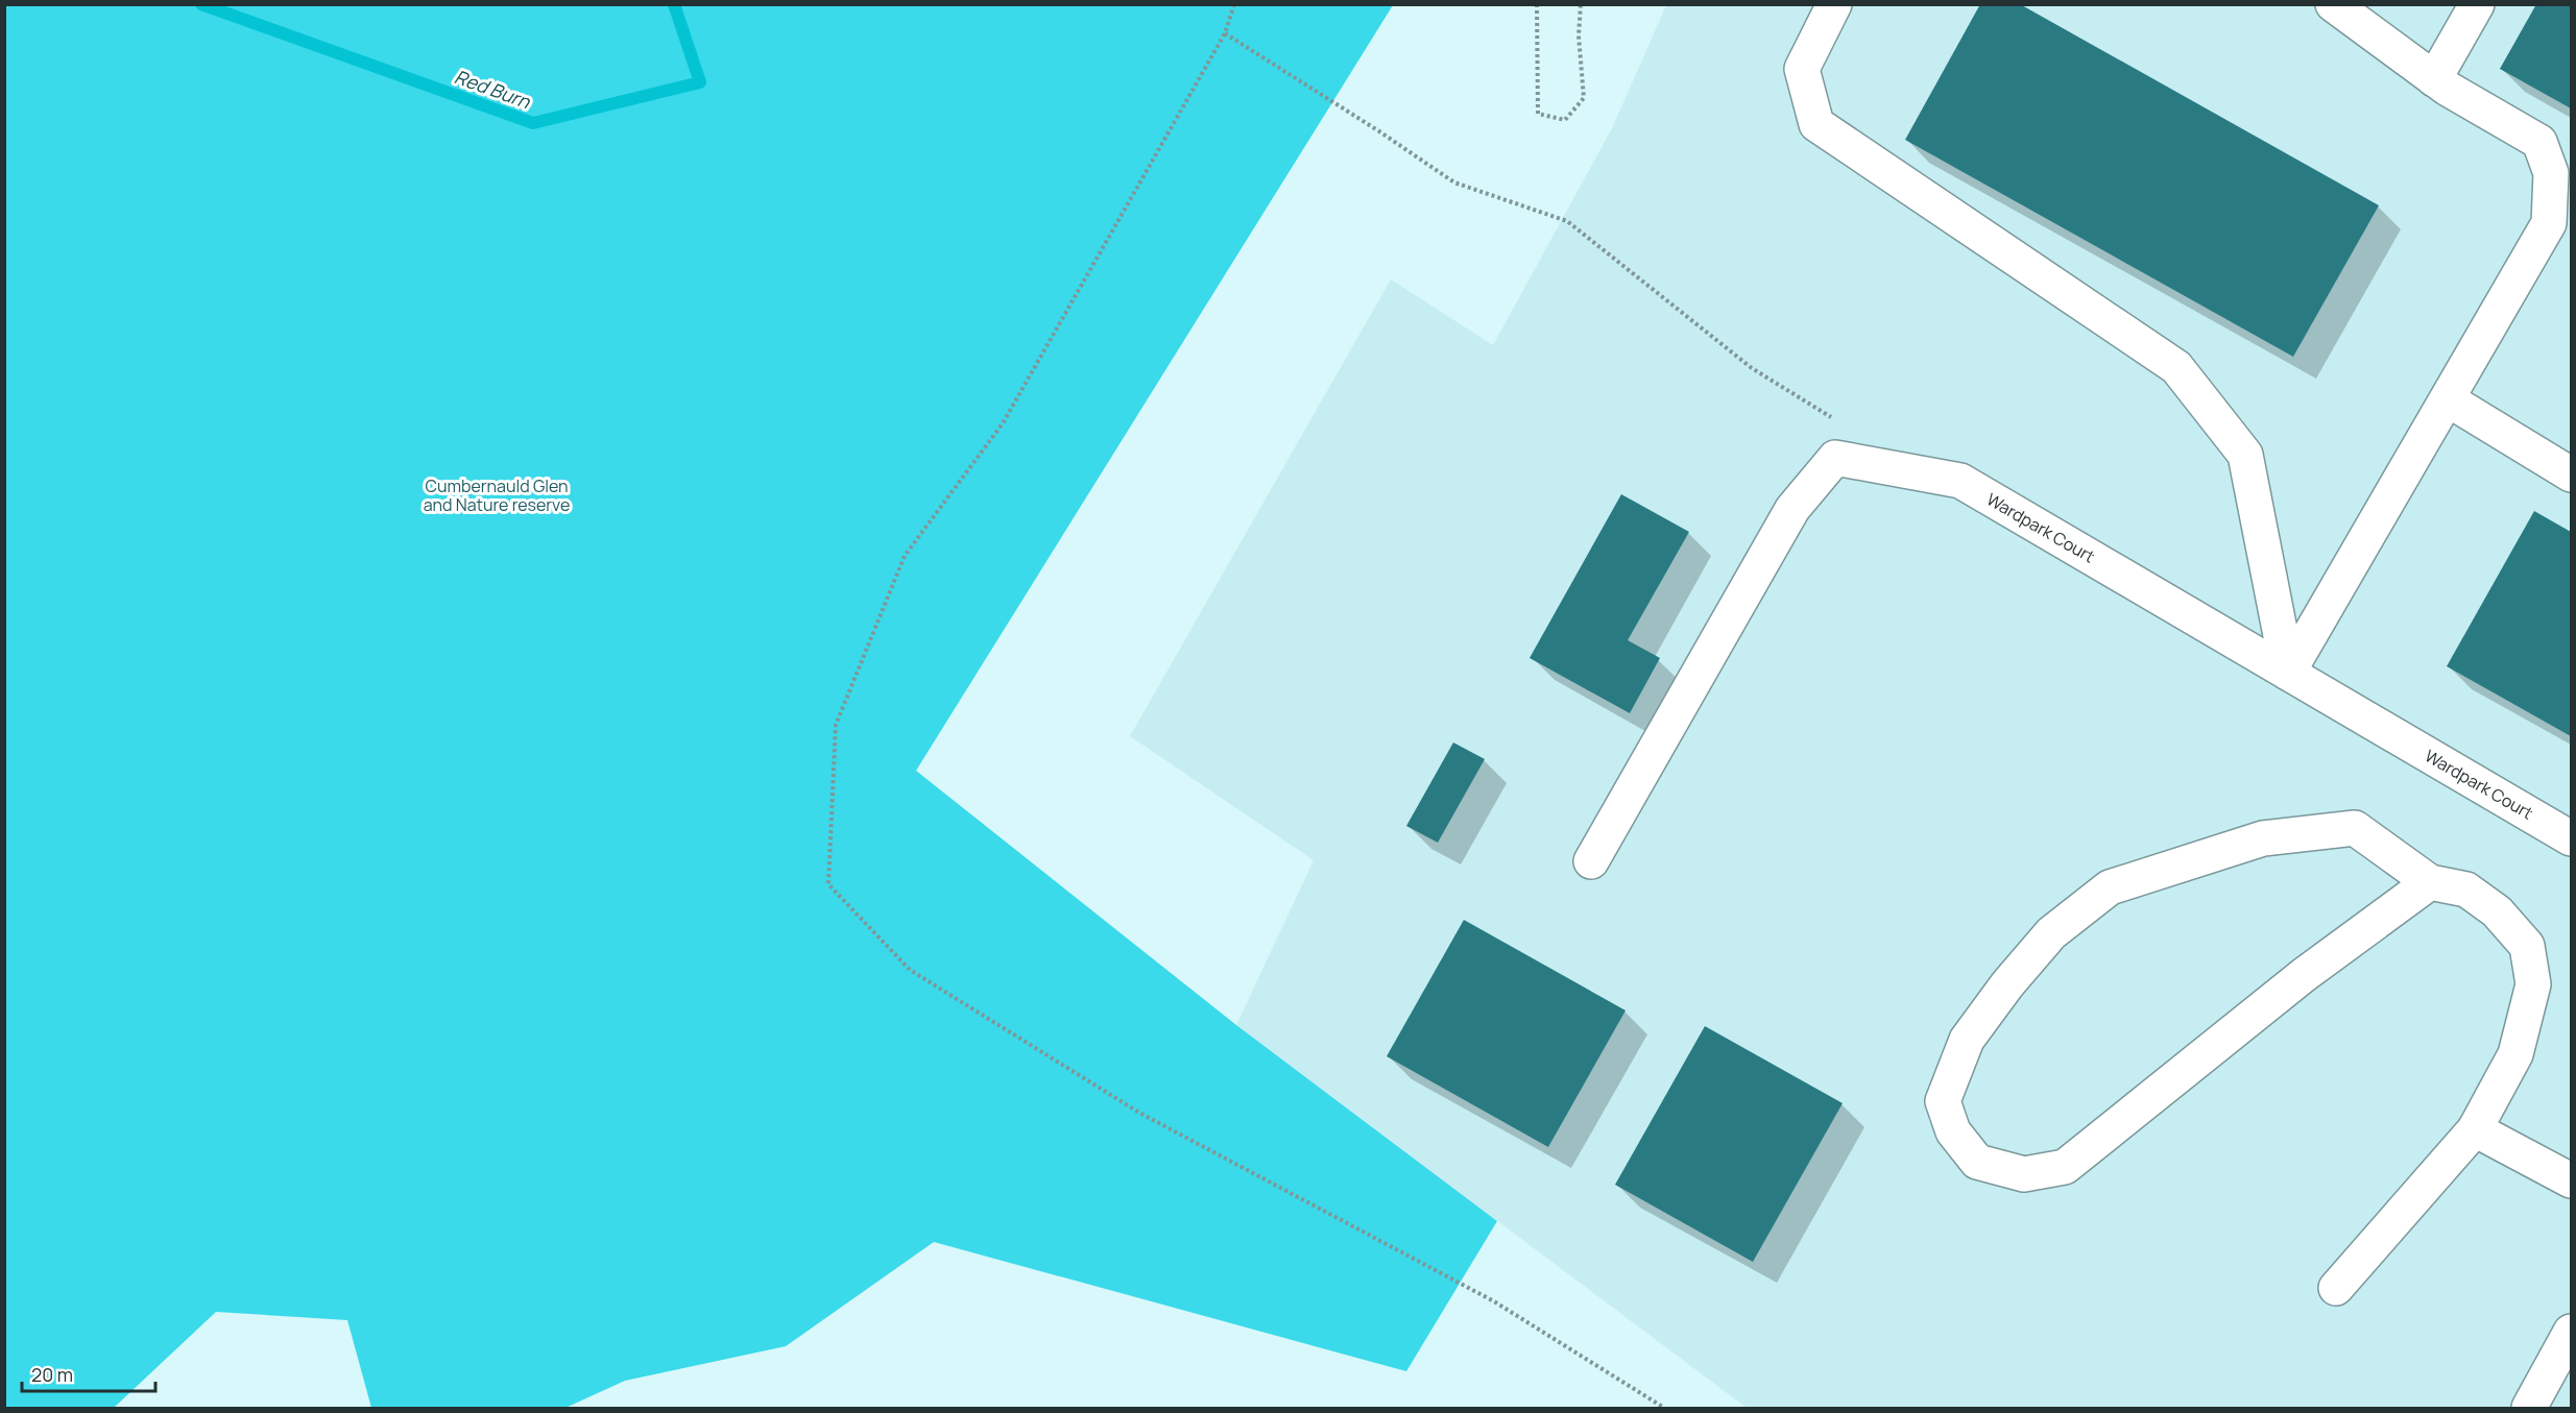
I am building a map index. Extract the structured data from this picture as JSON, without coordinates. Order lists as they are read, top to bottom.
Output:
{
  "streets": {
    "street": ["Wardpark Court"]
  },
  "water": ["Red Burn"],
  "parks": ["Cumbernauld Glen and Nature reserve"],
  "scale_bar": "20 m"
}
